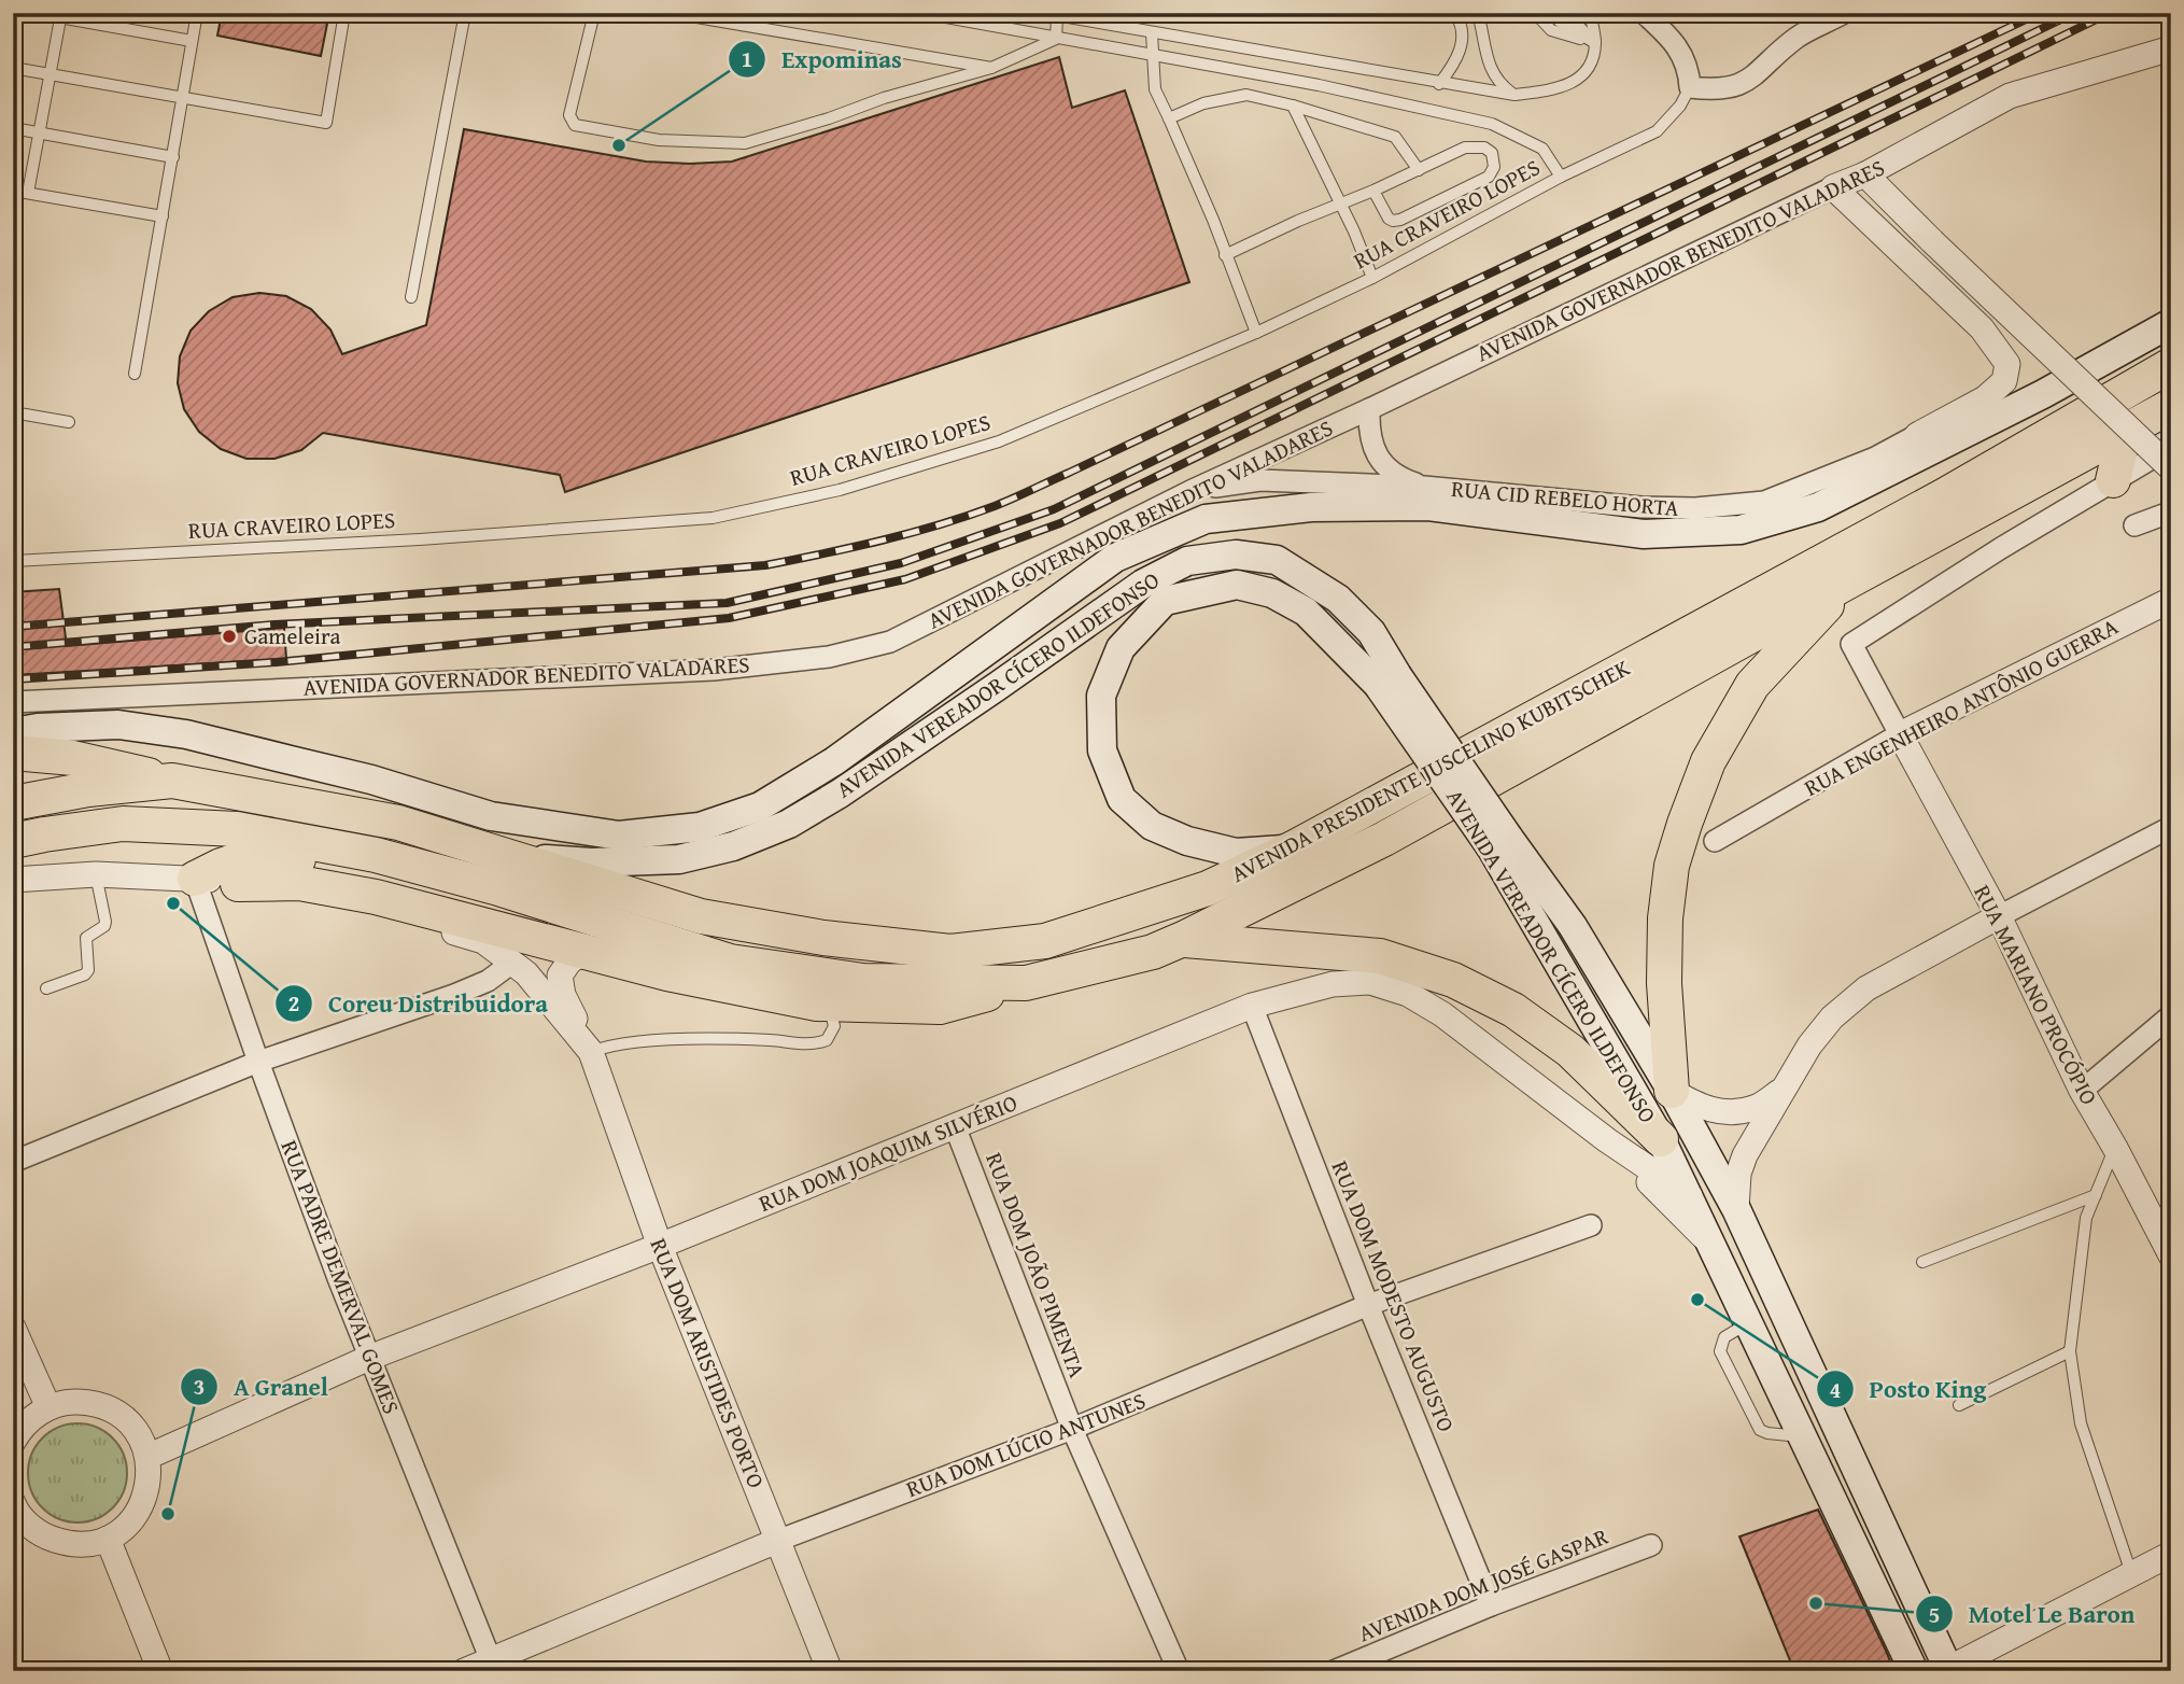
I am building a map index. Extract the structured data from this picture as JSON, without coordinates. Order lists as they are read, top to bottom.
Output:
{
  "streets": {
    "highway": ["AVENIDA PRESIDENTE JUSCELINO KUBITSCHEK"],
    "main road": ["AVENIDA VEREADOR CÍCERO ILDEFONSO"],
    "street": [
      "AVENIDA GOVERNADOR BENEDITO VALADARES",
      "RUA CID REBELO HORTA",
      "RUA ENGENHEIRO ANTÔNIO GUERRA",
      "RUA MARIANO PROCÓPIO",
      "RUA DOM JOAQUIM SILVÉRIO",
      "RUA DOM JOÃO PIMENTA",
      "RUA PADRE DEMERVAL GOMES",
      "RUA DOM MODESTO AUGUSTO",
      "RUA DOM ARISTIDES PORTO",
      "RUA DOM LÚCIO ANTUNES",
      "AVENIDA DOM JOSÉ GASPAR"
    ],
    "lane": ["RUA CRAVEIRO LOPES"]
  },
  "crossings": [
    ["AVENIDA GOVERNADOR BENEDITO VALADARES", "RUA CID REBELO HORTA"],
    ["AVENIDA VEREADOR CÍCERO ILDEFONSO", "AVENIDA PRESIDENTE JUSCELINO KUBITSCHEK"],
    ["AVENIDA VEREADOR CÍCERO ILDEFONSO", "RUA DOM JOAQUIM SILVÉRIO"],
    ["RUA ENGENHEIRO ANTÔNIO GUERRA", "RUA MARIANO PROCÓPIO"],
    ["RUA DOM JOAQUIM SILVÉRIO", "RUA DOM JOÃO PIMENTA"],
    ["RUA DOM JOAQUIM SILVÉRIO", "RUA PADRE DEMERVAL GOMES"],
    ["RUA DOM JOAQUIM SILVÉRIO", "RUA DOM MODESTO AUGUSTO"],
    ["RUA DOM JOAQUIM SILVÉRIO", "RUA DOM ARISTIDES PORTO"],
    ["RUA DOM JOÃO PIMENTA", "RUA DOM LÚCIO ANTUNES"],
    ["RUA PADRE DEMERVAL GOMES", "RUA DOM LÚCIO ANTUNES"],
    ["RUA DOM MODESTO AUGUSTO", "RUA DOM LÚCIO ANTUNES"],
    ["RUA DOM MODESTO AUGUSTO", "AVENIDA DOM JOSÉ GASPAR"],
    ["RUA DOM ARISTIDES PORTO", "RUA DOM LÚCIO ANTUNES"]
  ],
  "places": [
    "Expominas",
    "Gameleira",
    "Coreu Distribuidora",
    "Posto King",
    "A Granel",
    "Motel Le Baron"
  ]
}
